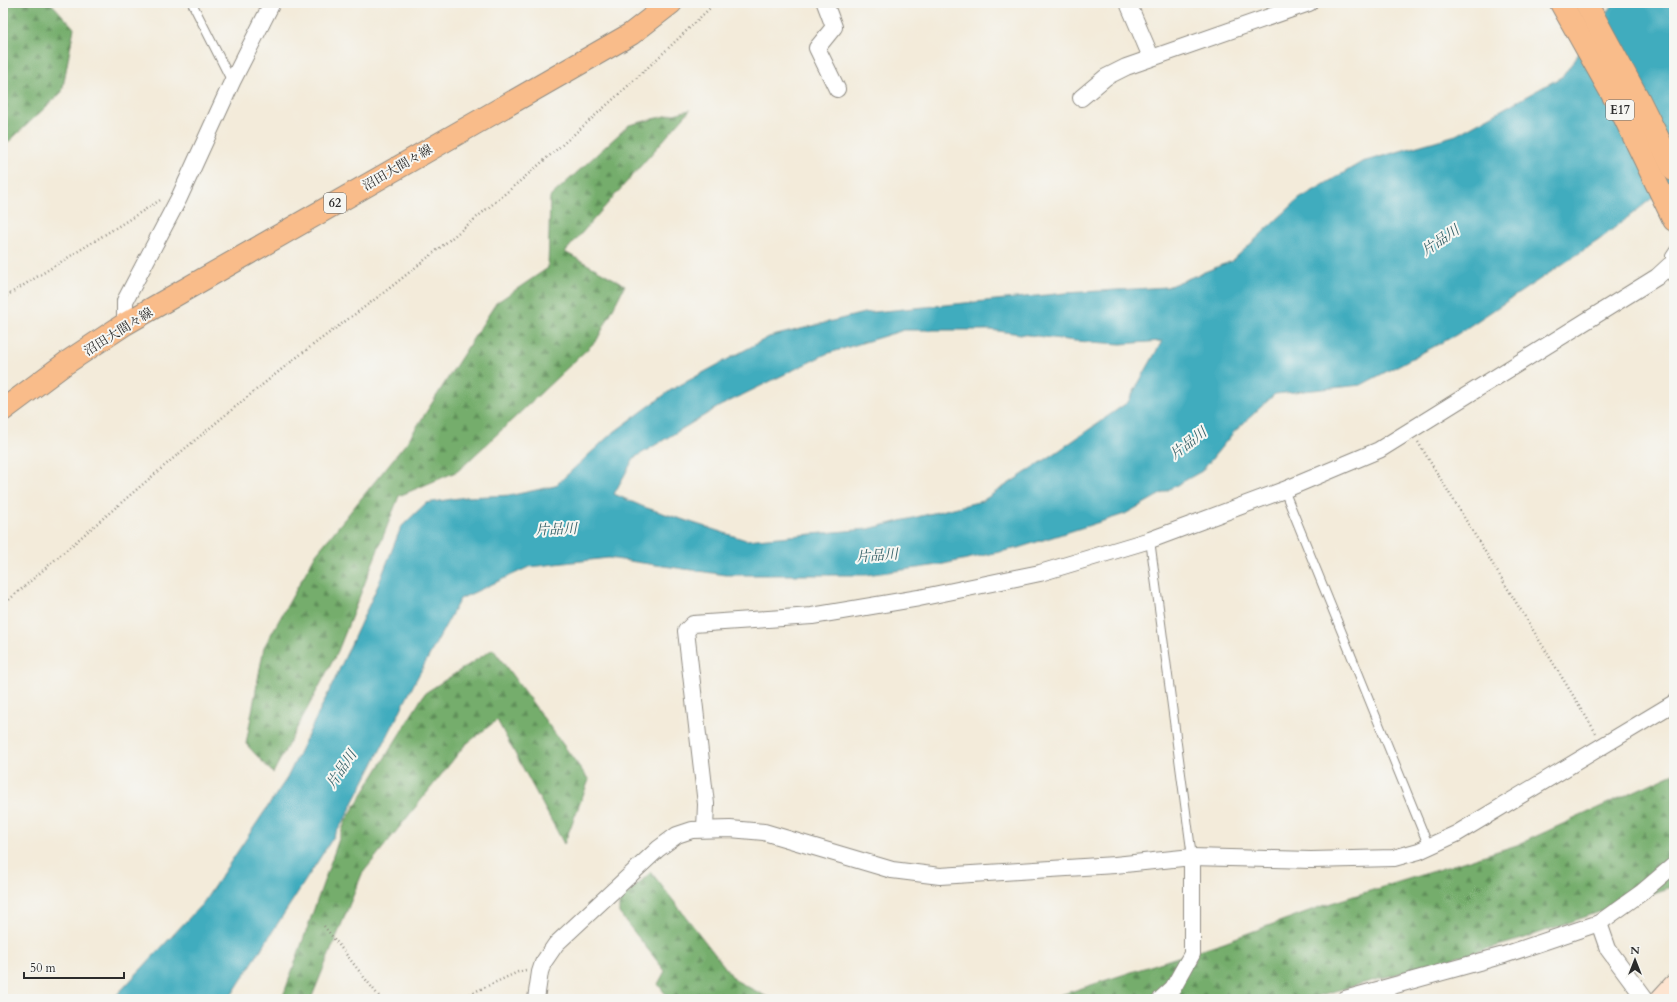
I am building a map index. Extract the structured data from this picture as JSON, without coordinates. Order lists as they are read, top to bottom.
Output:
{
  "streets": {
    "main road": ["E17", "沼田大間々線", "62"]
  },
  "water": ["片品川"],
  "scale_bar": "50 m",
  "north": "top"
}
